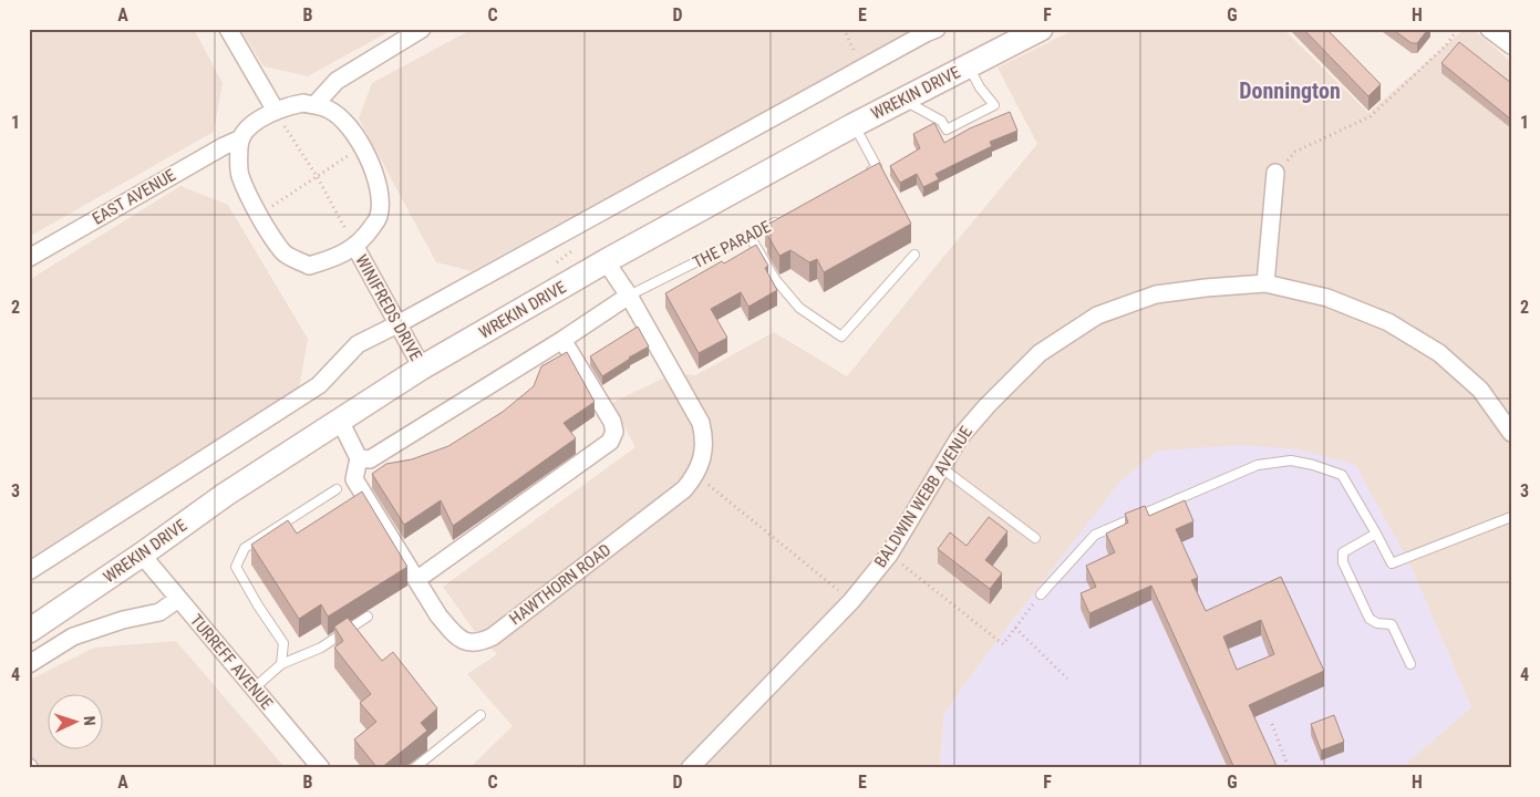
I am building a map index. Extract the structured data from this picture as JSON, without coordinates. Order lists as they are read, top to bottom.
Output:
{
  "streets": {
    "street": [
      "WREKIN DRIVE",
      "EAST AVENUE",
      "THE PARADE",
      "WINIFREDS DRIVE",
      "BALDWIN WEBB AVENUE",
      "HAWTHORN ROAD",
      "TURREFF AVENUE"
    ]
  },
  "crossings": [
    ["WREKIN DRIVE", "WINIFREDS DRIVE"],
    ["WREKIN DRIVE", "HAWTHORN ROAD"],
    ["WREKIN DRIVE", "TURREFF AVENUE"],
    ["EAST AVENUE", "WINIFREDS DRIVE"],
    ["THE PARADE", "HAWTHORN ROAD"]
  ],
  "districts": ["Donnington"],
  "north": "right",
  "grid": {
    "columns": [
      "A",
      "B",
      "C",
      "D",
      "E",
      "F",
      "G",
      "H"
    ],
    "rows": [
      "1",
      "2",
      "3",
      "4"
    ]
  }
}
